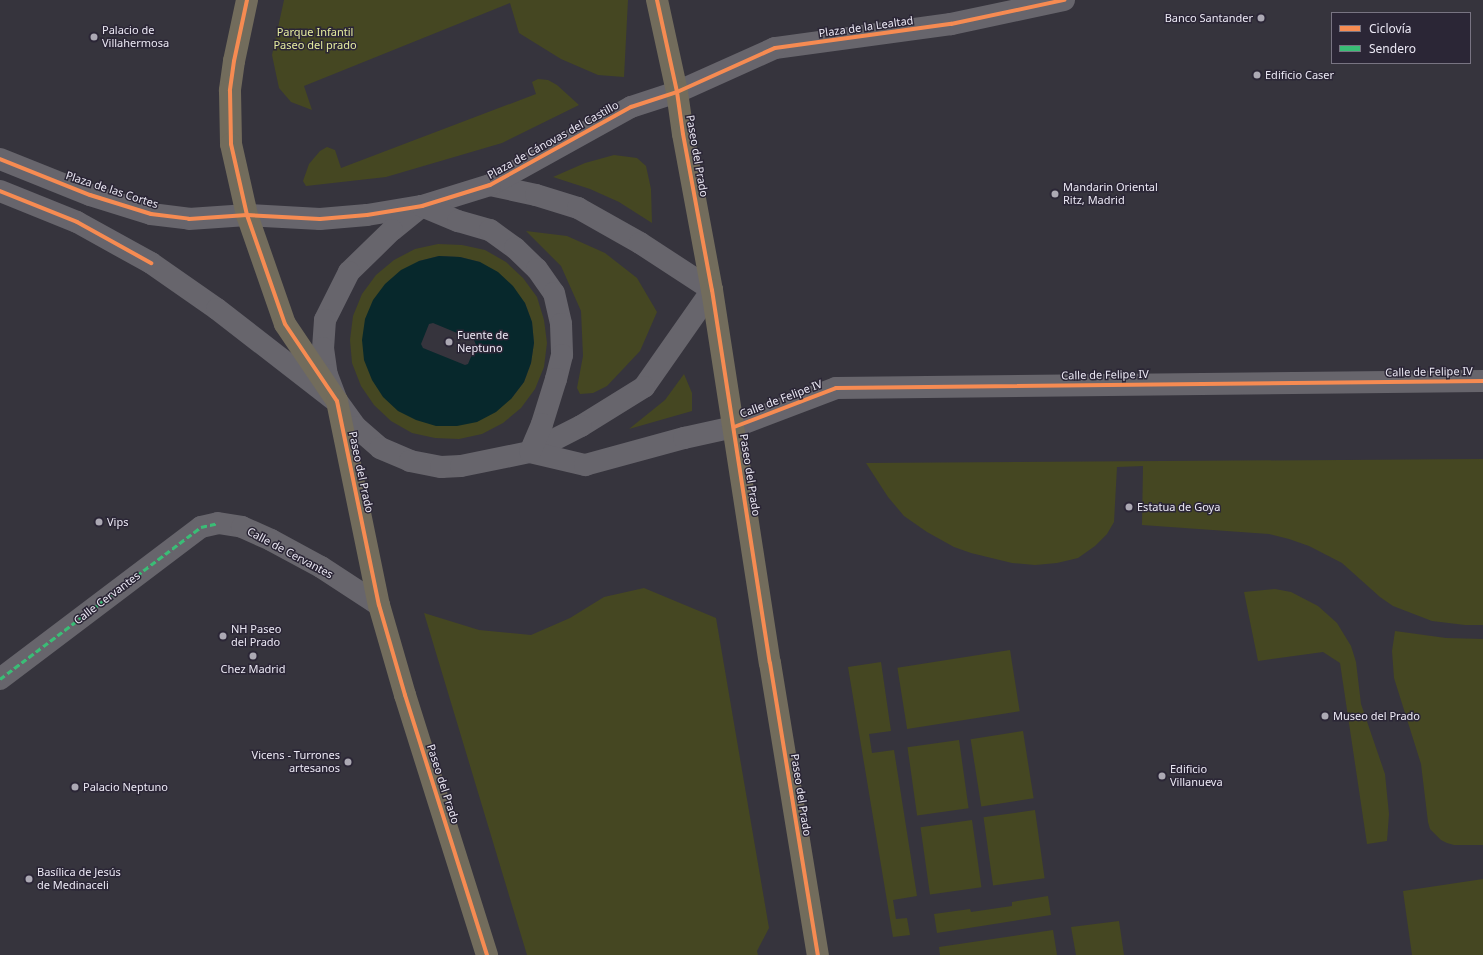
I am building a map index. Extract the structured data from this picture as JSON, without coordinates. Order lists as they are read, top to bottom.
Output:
{
  "streets": {
    "highway": ["Paseo del Prado"],
    "street": [
      "Plaza de la Lealtad",
      "Plaza de Cánovas del Castillo",
      "Plaza de las Cortes",
      "Calle de Felipe IV",
      "Calle de Cervantes",
      "Calle Cervantes"
    ]
  },
  "crossings": [
    ["Plaza de la Lealtad", "Plaza de Cánovas del Castillo"],
    ["Plaza de la Lealtad", "Paseo del Prado"],
    ["Plaza de Cánovas del Castillo", "Paseo del Prado"],
    ["Plaza de Cánovas del Castillo", "Plaza de las Cortes"],
    ["Plaza de Cánovas del Castillo", "Calle de Felipe IV"],
    ["Paseo del Prado", "Plaza de las Cortes"],
    ["Paseo del Prado", "Calle de Felipe IV"],
    ["Paseo del Prado", "Calle de Cervantes"],
    ["Calle de Cervantes", "Calle Cervantes"]
  ],
  "parks": ["Parque Infantil Paseo del prado"],
  "places": [
    "Banco Santander",
    "Palacio de Villahermosa",
    "Edificio Caser",
    "Mandarin Oriental Ritz, Madrid",
    "Fuente de Neptuno",
    "Estatua de Goya",
    "Vips",
    "NH Paseo del Prado",
    "Chez Madrid",
    "Museo del Prado",
    "Vicens - Turrones artesanos",
    "Edificio Villanueva",
    "Palacio Neptuno",
    "Basílica de Jesús de Medinaceli"
  ],
  "legend": ["Ciclovía", "Sendero"]
}
